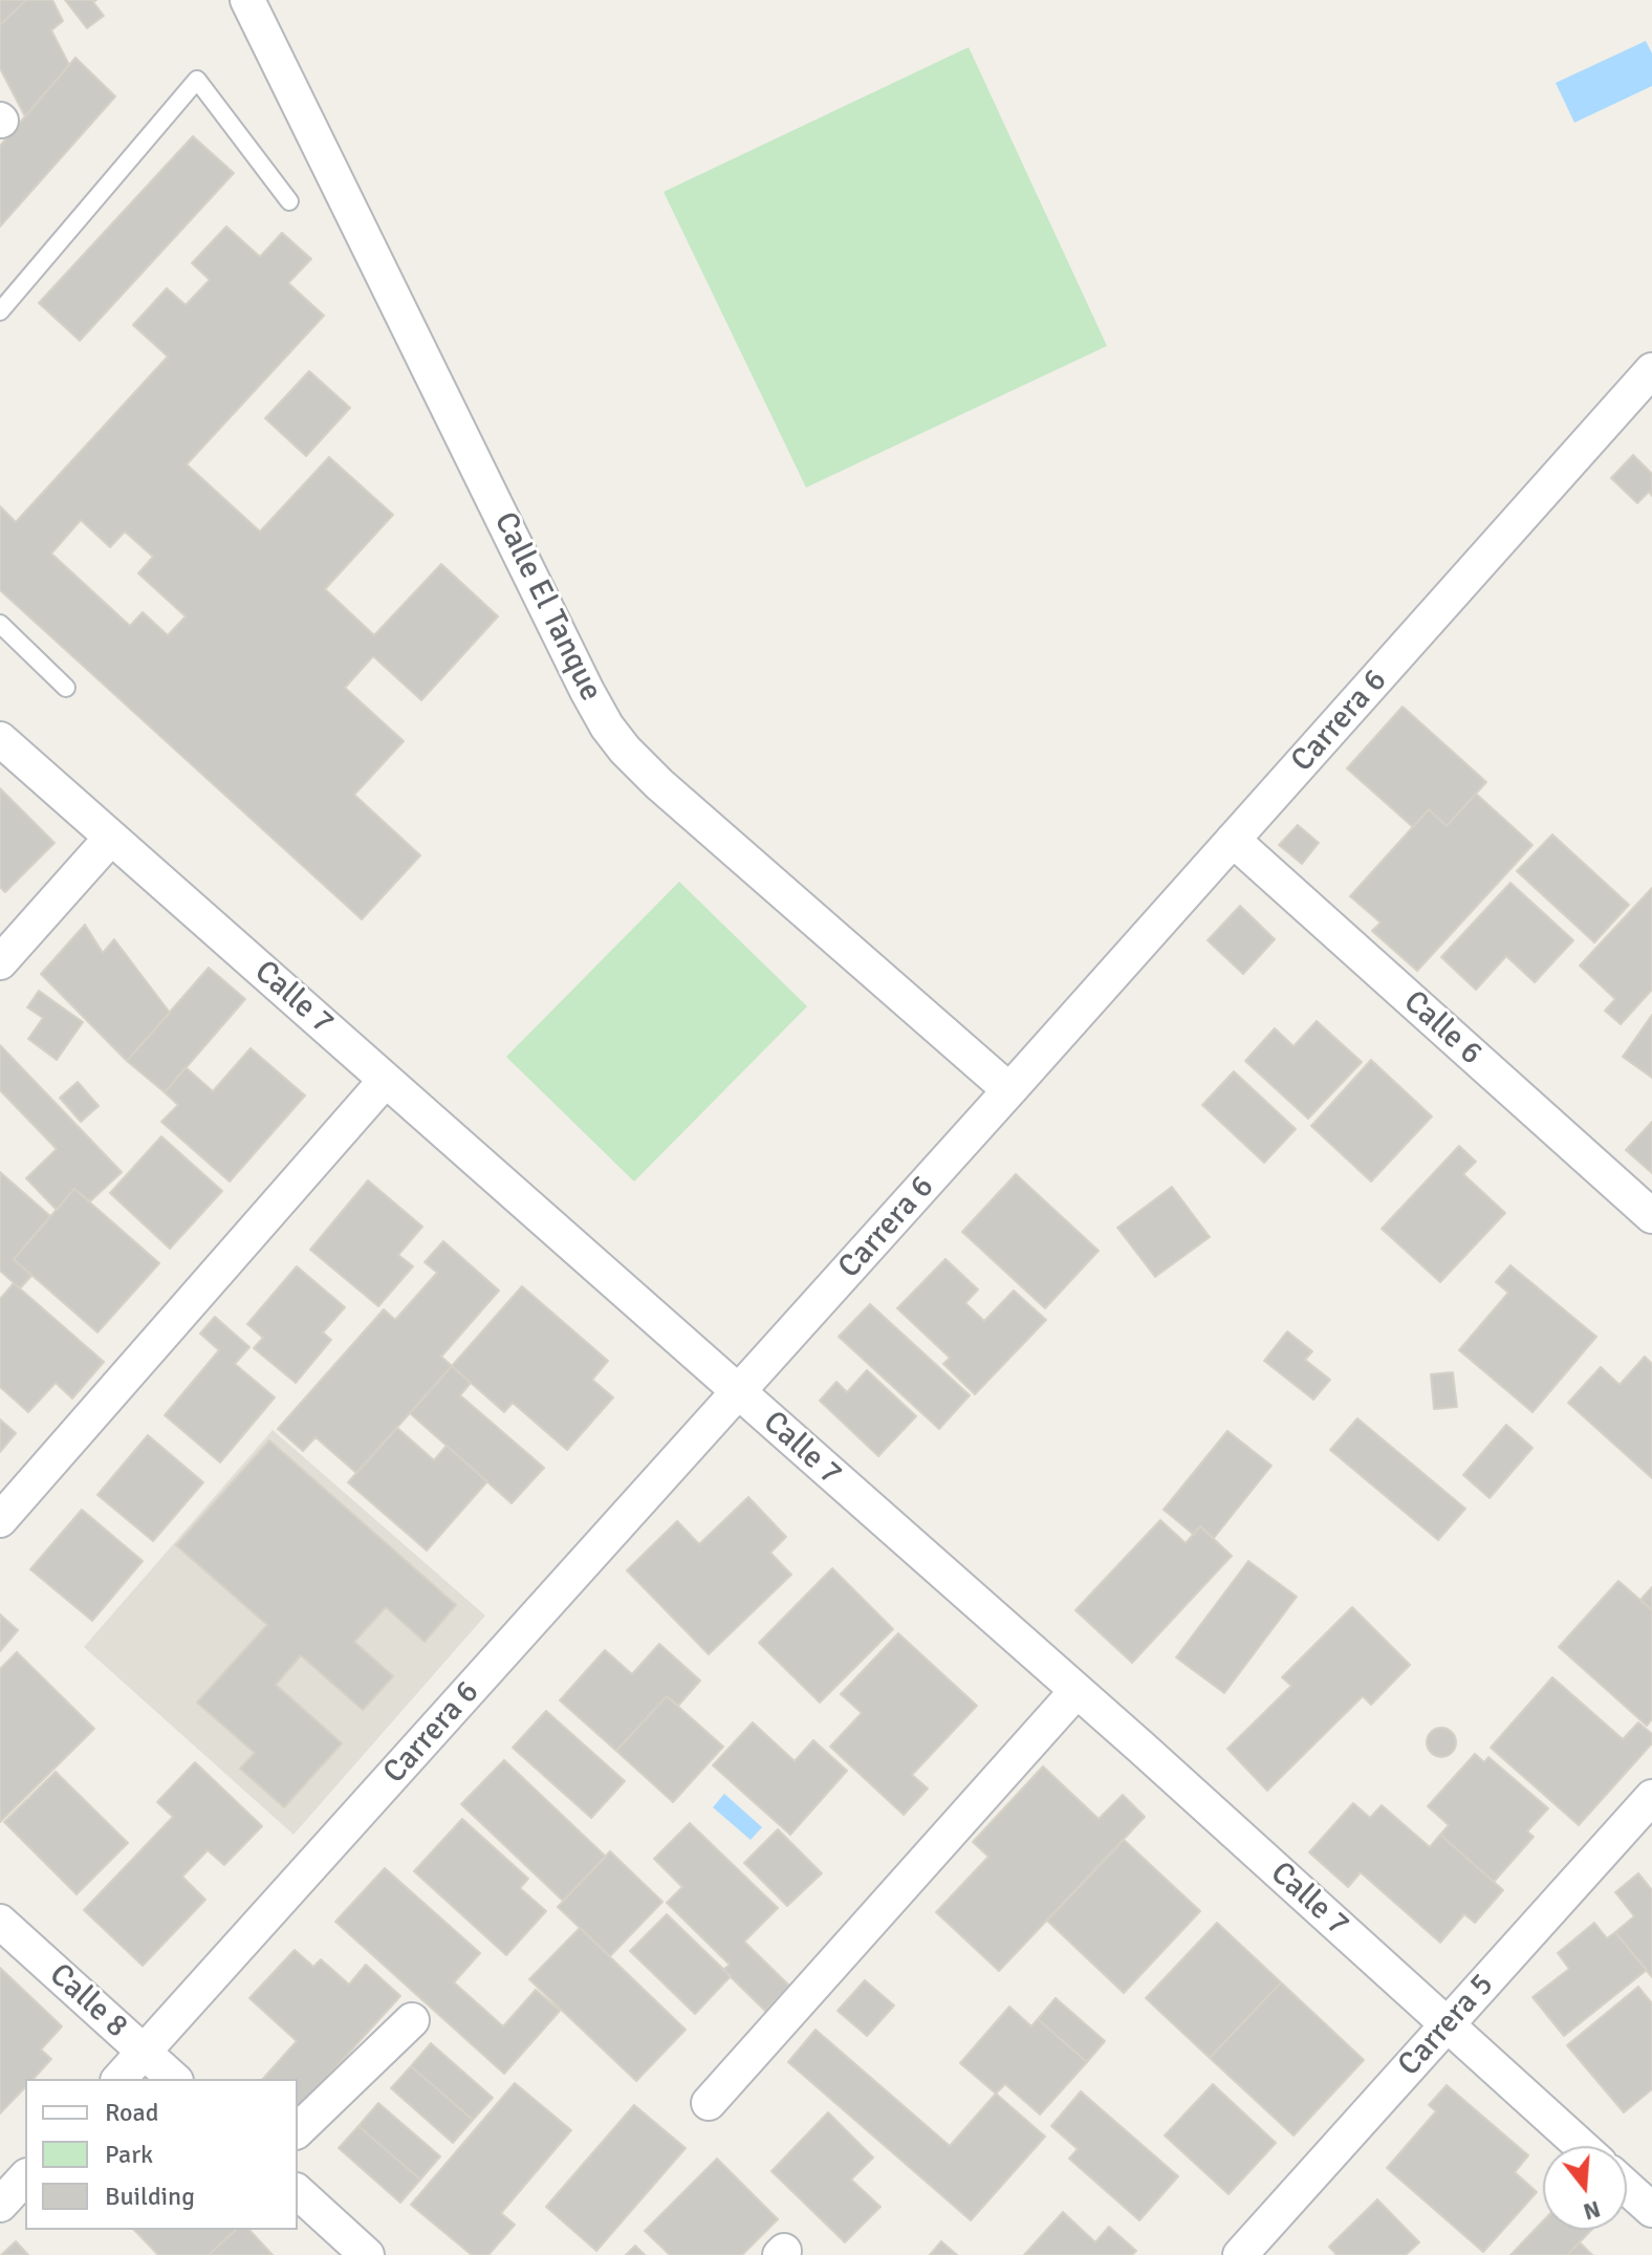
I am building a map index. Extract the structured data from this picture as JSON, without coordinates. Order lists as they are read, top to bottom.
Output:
{
  "streets": {
    "street": [
      "Calle El Tanque",
      "Carrera 6",
      "Calle 7",
      "Calle 6",
      "Calle 8",
      "Carrera 5"
    ]
  },
  "crossings": [
    ["Calle El Tanque", "Carrera 6"],
    ["Carrera 6", "Calle 7"],
    ["Carrera 6", "Calle 6"],
    ["Carrera 6", "Calle 8"],
    ["Calle 7", "Carrera 5"]
  ],
  "legend": ["Road", "Park", "Building"],
  "north": "bottom"
}
